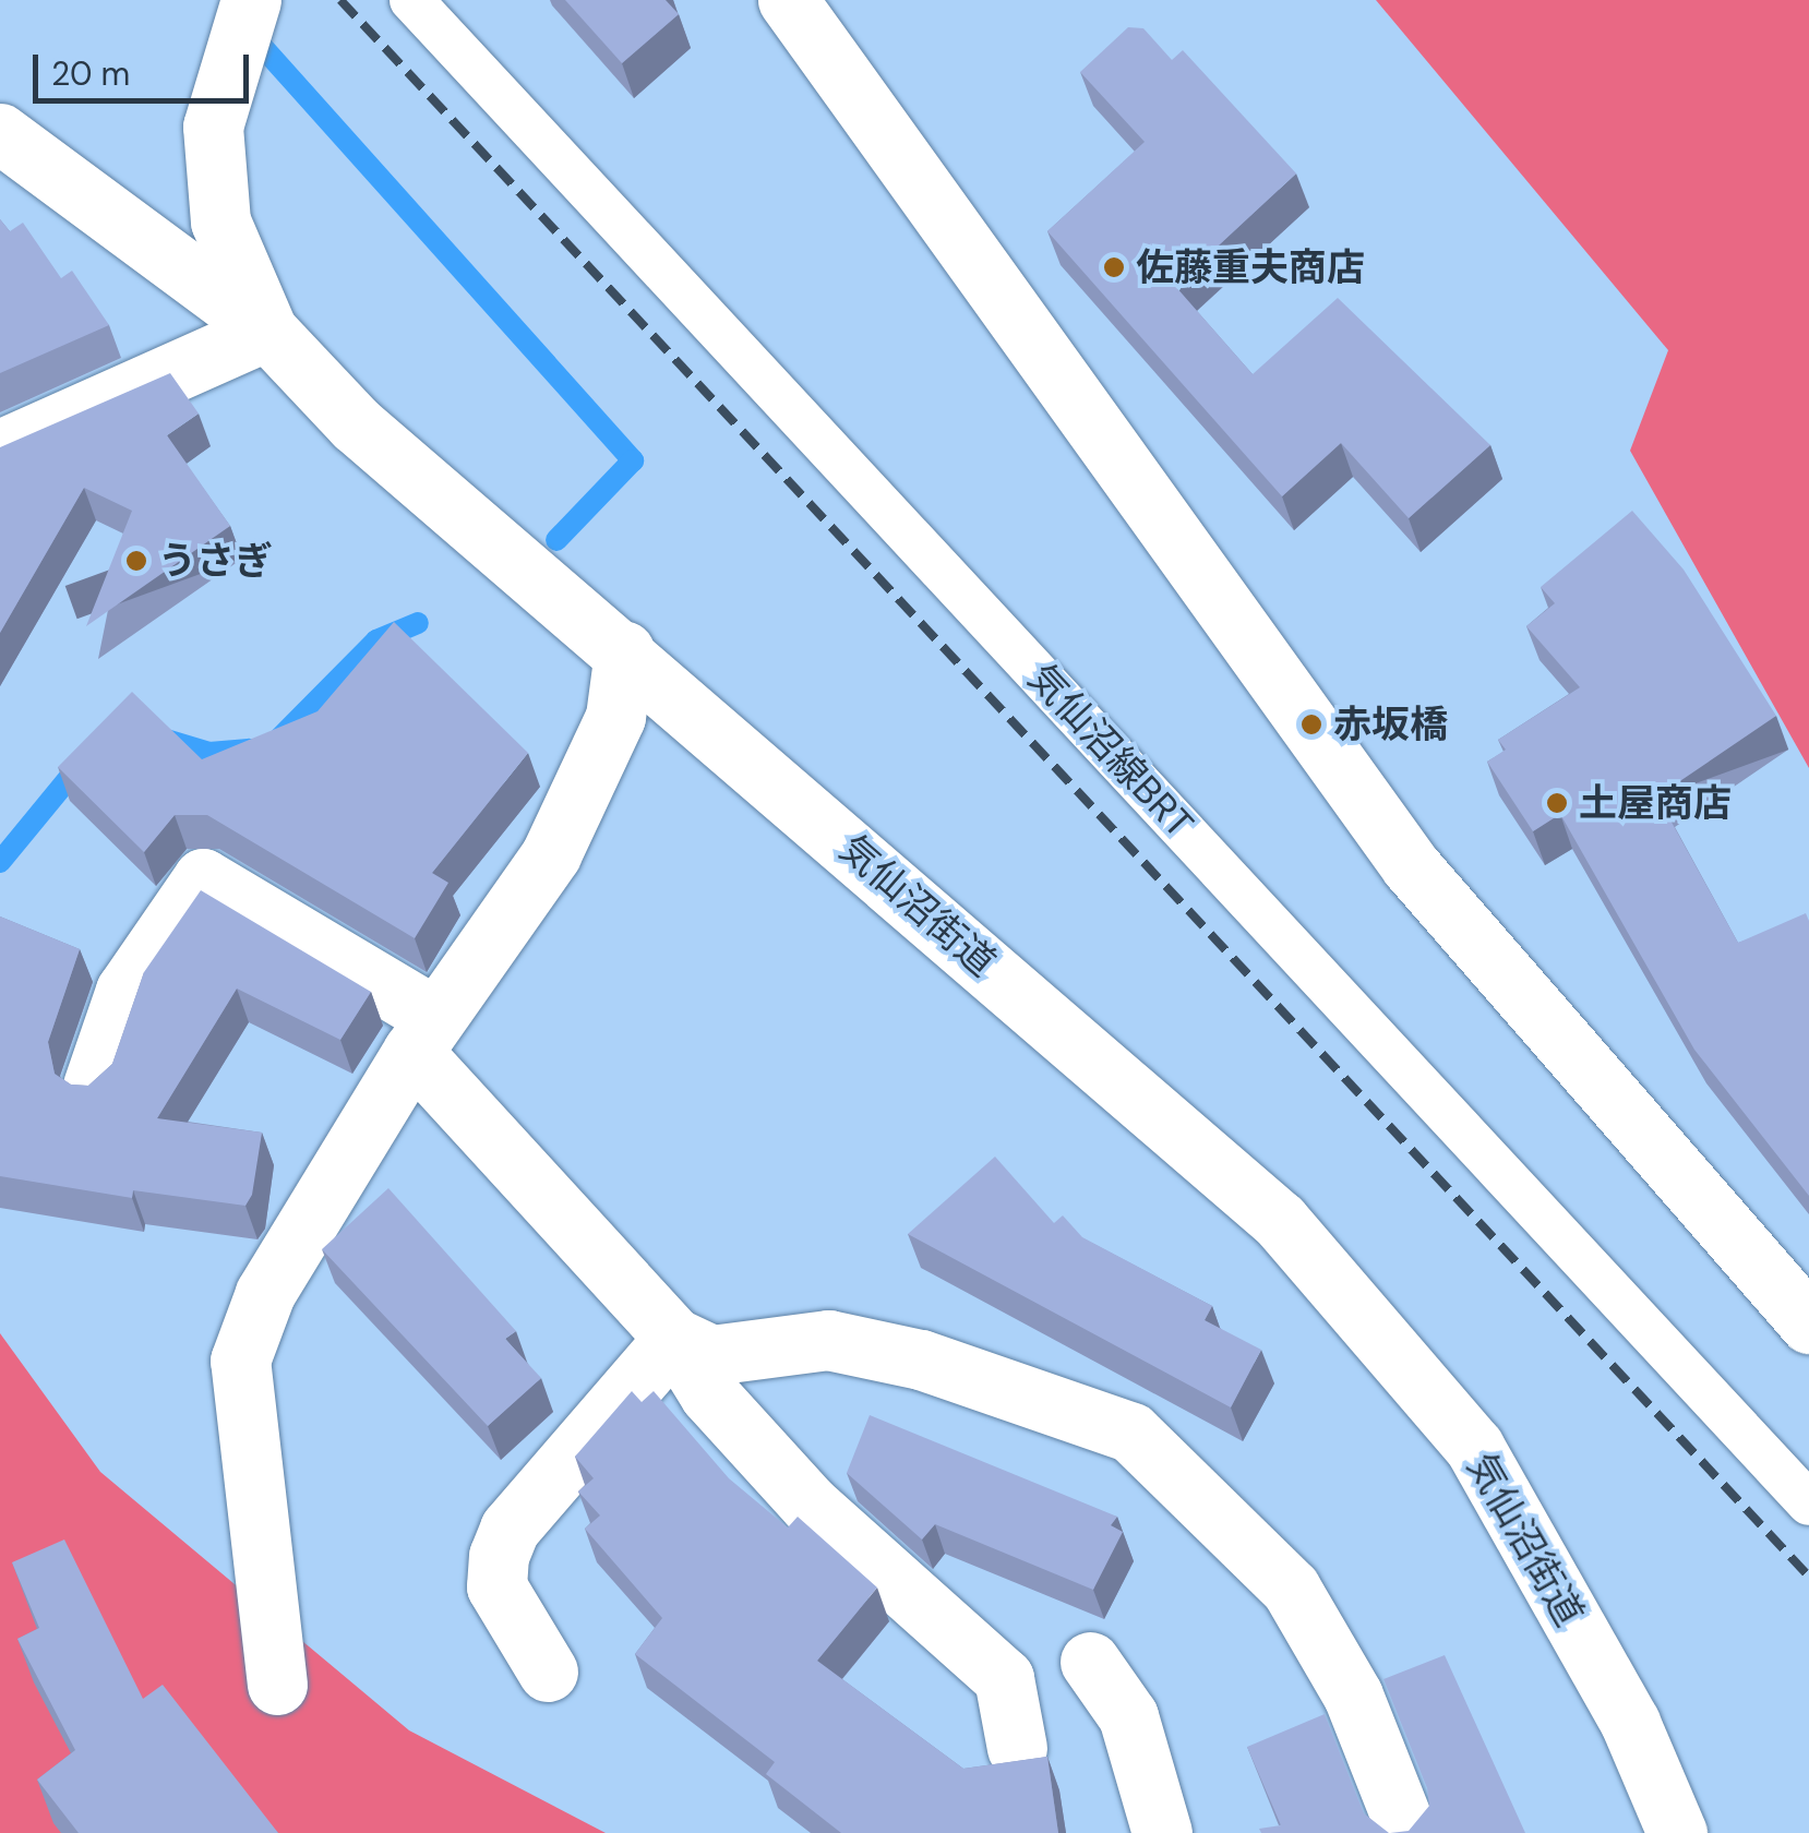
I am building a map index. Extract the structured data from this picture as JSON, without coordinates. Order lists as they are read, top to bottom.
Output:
{
  "streets": {
    "street": ["気仙沼街道"],
    "lane": ["気仙沼線BRT"]
  },
  "places": [
    "佐藤重夫商店",
    "うさぎ",
    "赤坂橋",
    "土屋商店"
  ],
  "scale_bar": "20 m"
}
